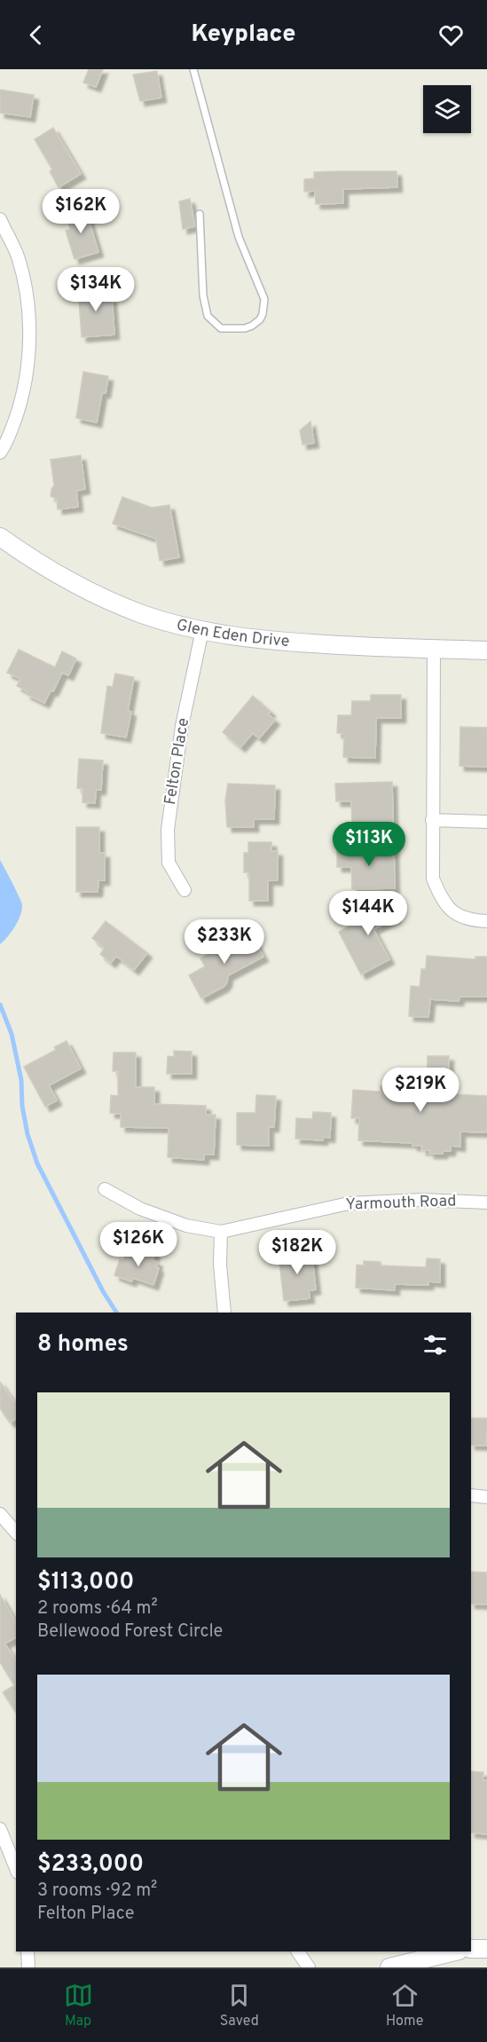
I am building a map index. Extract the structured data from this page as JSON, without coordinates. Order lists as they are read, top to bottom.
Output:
{
  "streets": {
    "main road": ["Glen Eden Drive"],
    "street": ["Felton Place", "Yarmouth Road"]
  },
  "crossings": [
    ["Glen Eden Drive", "Felton Place"]
  ],
  "page": {
    "header": "Keyplace",
    "price": [
      "$162K",
      "$134K",
      "$113K",
      "$144K",
      "$233K",
      "$219K",
      "$126K",
      "$182K"
    ],
    "heading": "8 homes",
    "list": [
      {
        "name": "$113,000",
        "note": "2 rooms · 64 m² · Bellewood Forest Circle"
      },
      {
        "name": "$233,000",
        "note": "3 rooms · 92 m² · Felton Place"
      }
    ],
    "tabs": ["Map", "Saved", "Home"]
  }
}
